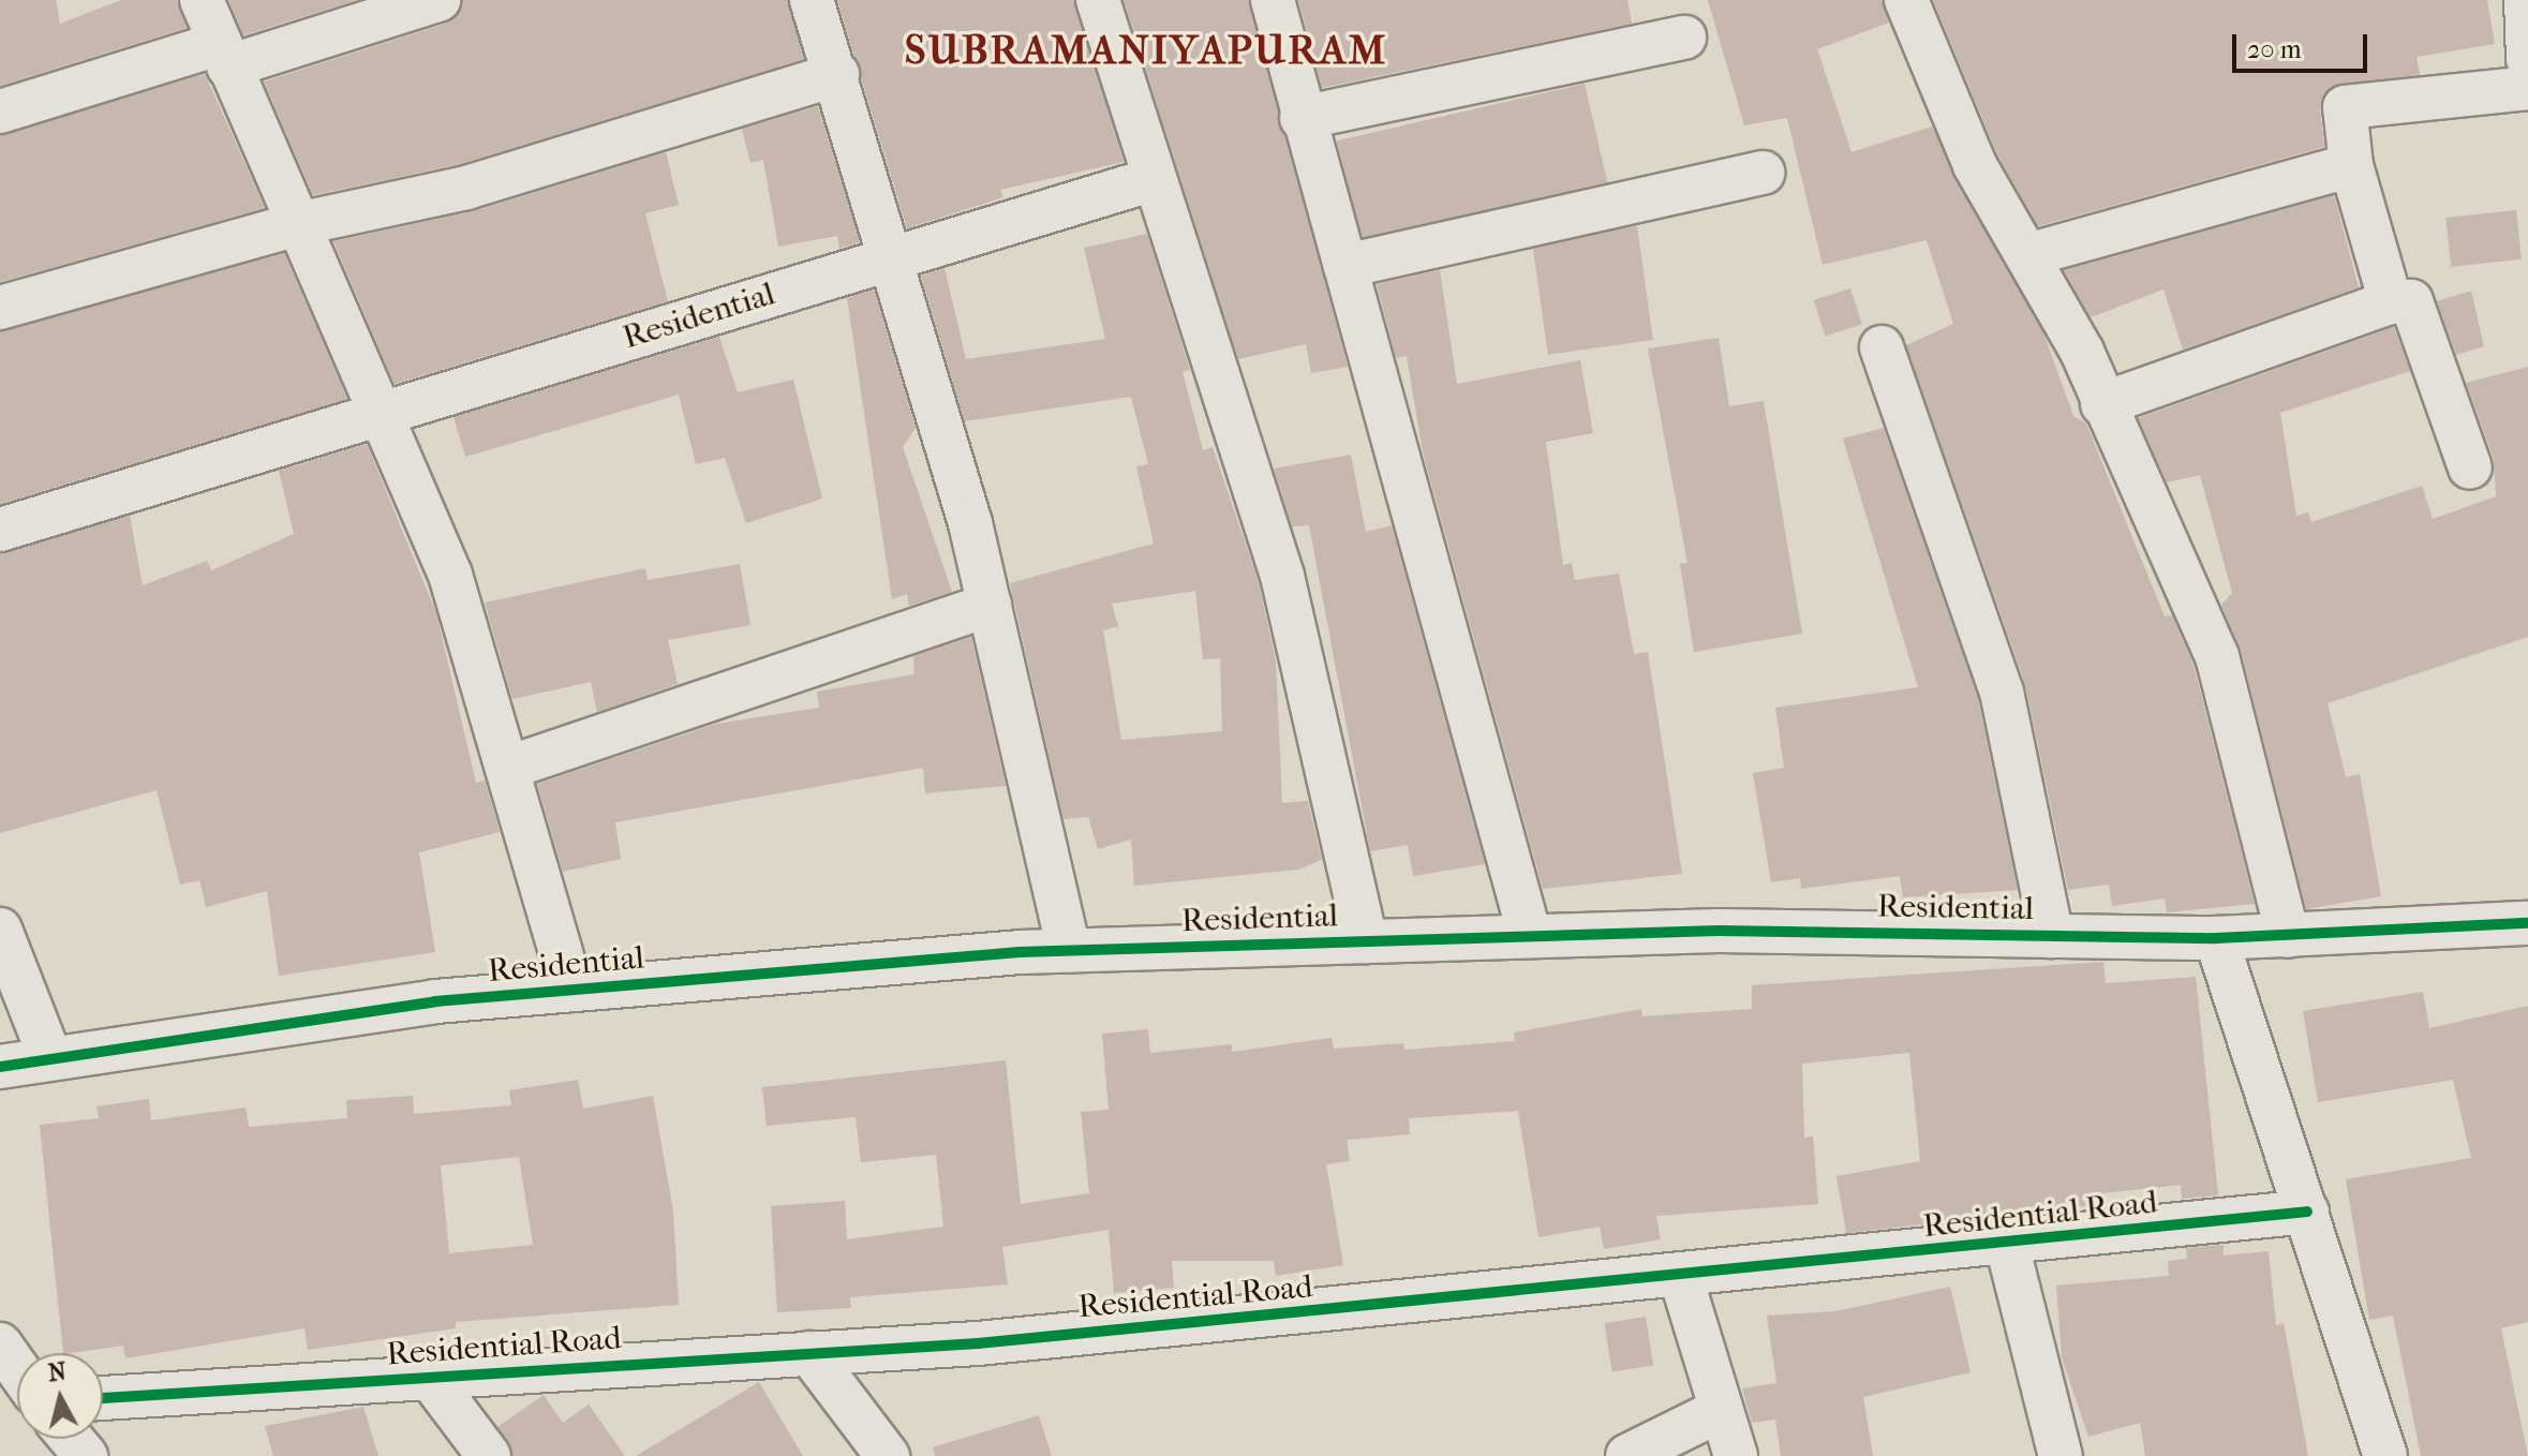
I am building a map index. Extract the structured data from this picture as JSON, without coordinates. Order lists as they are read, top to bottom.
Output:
{
  "streets": {
    "street": ["Residential", "Residential Road"]
  },
  "districts": ["SUBRAMANIYAPURAM"],
  "scale_bar": "20 m",
  "north": "top"
}
